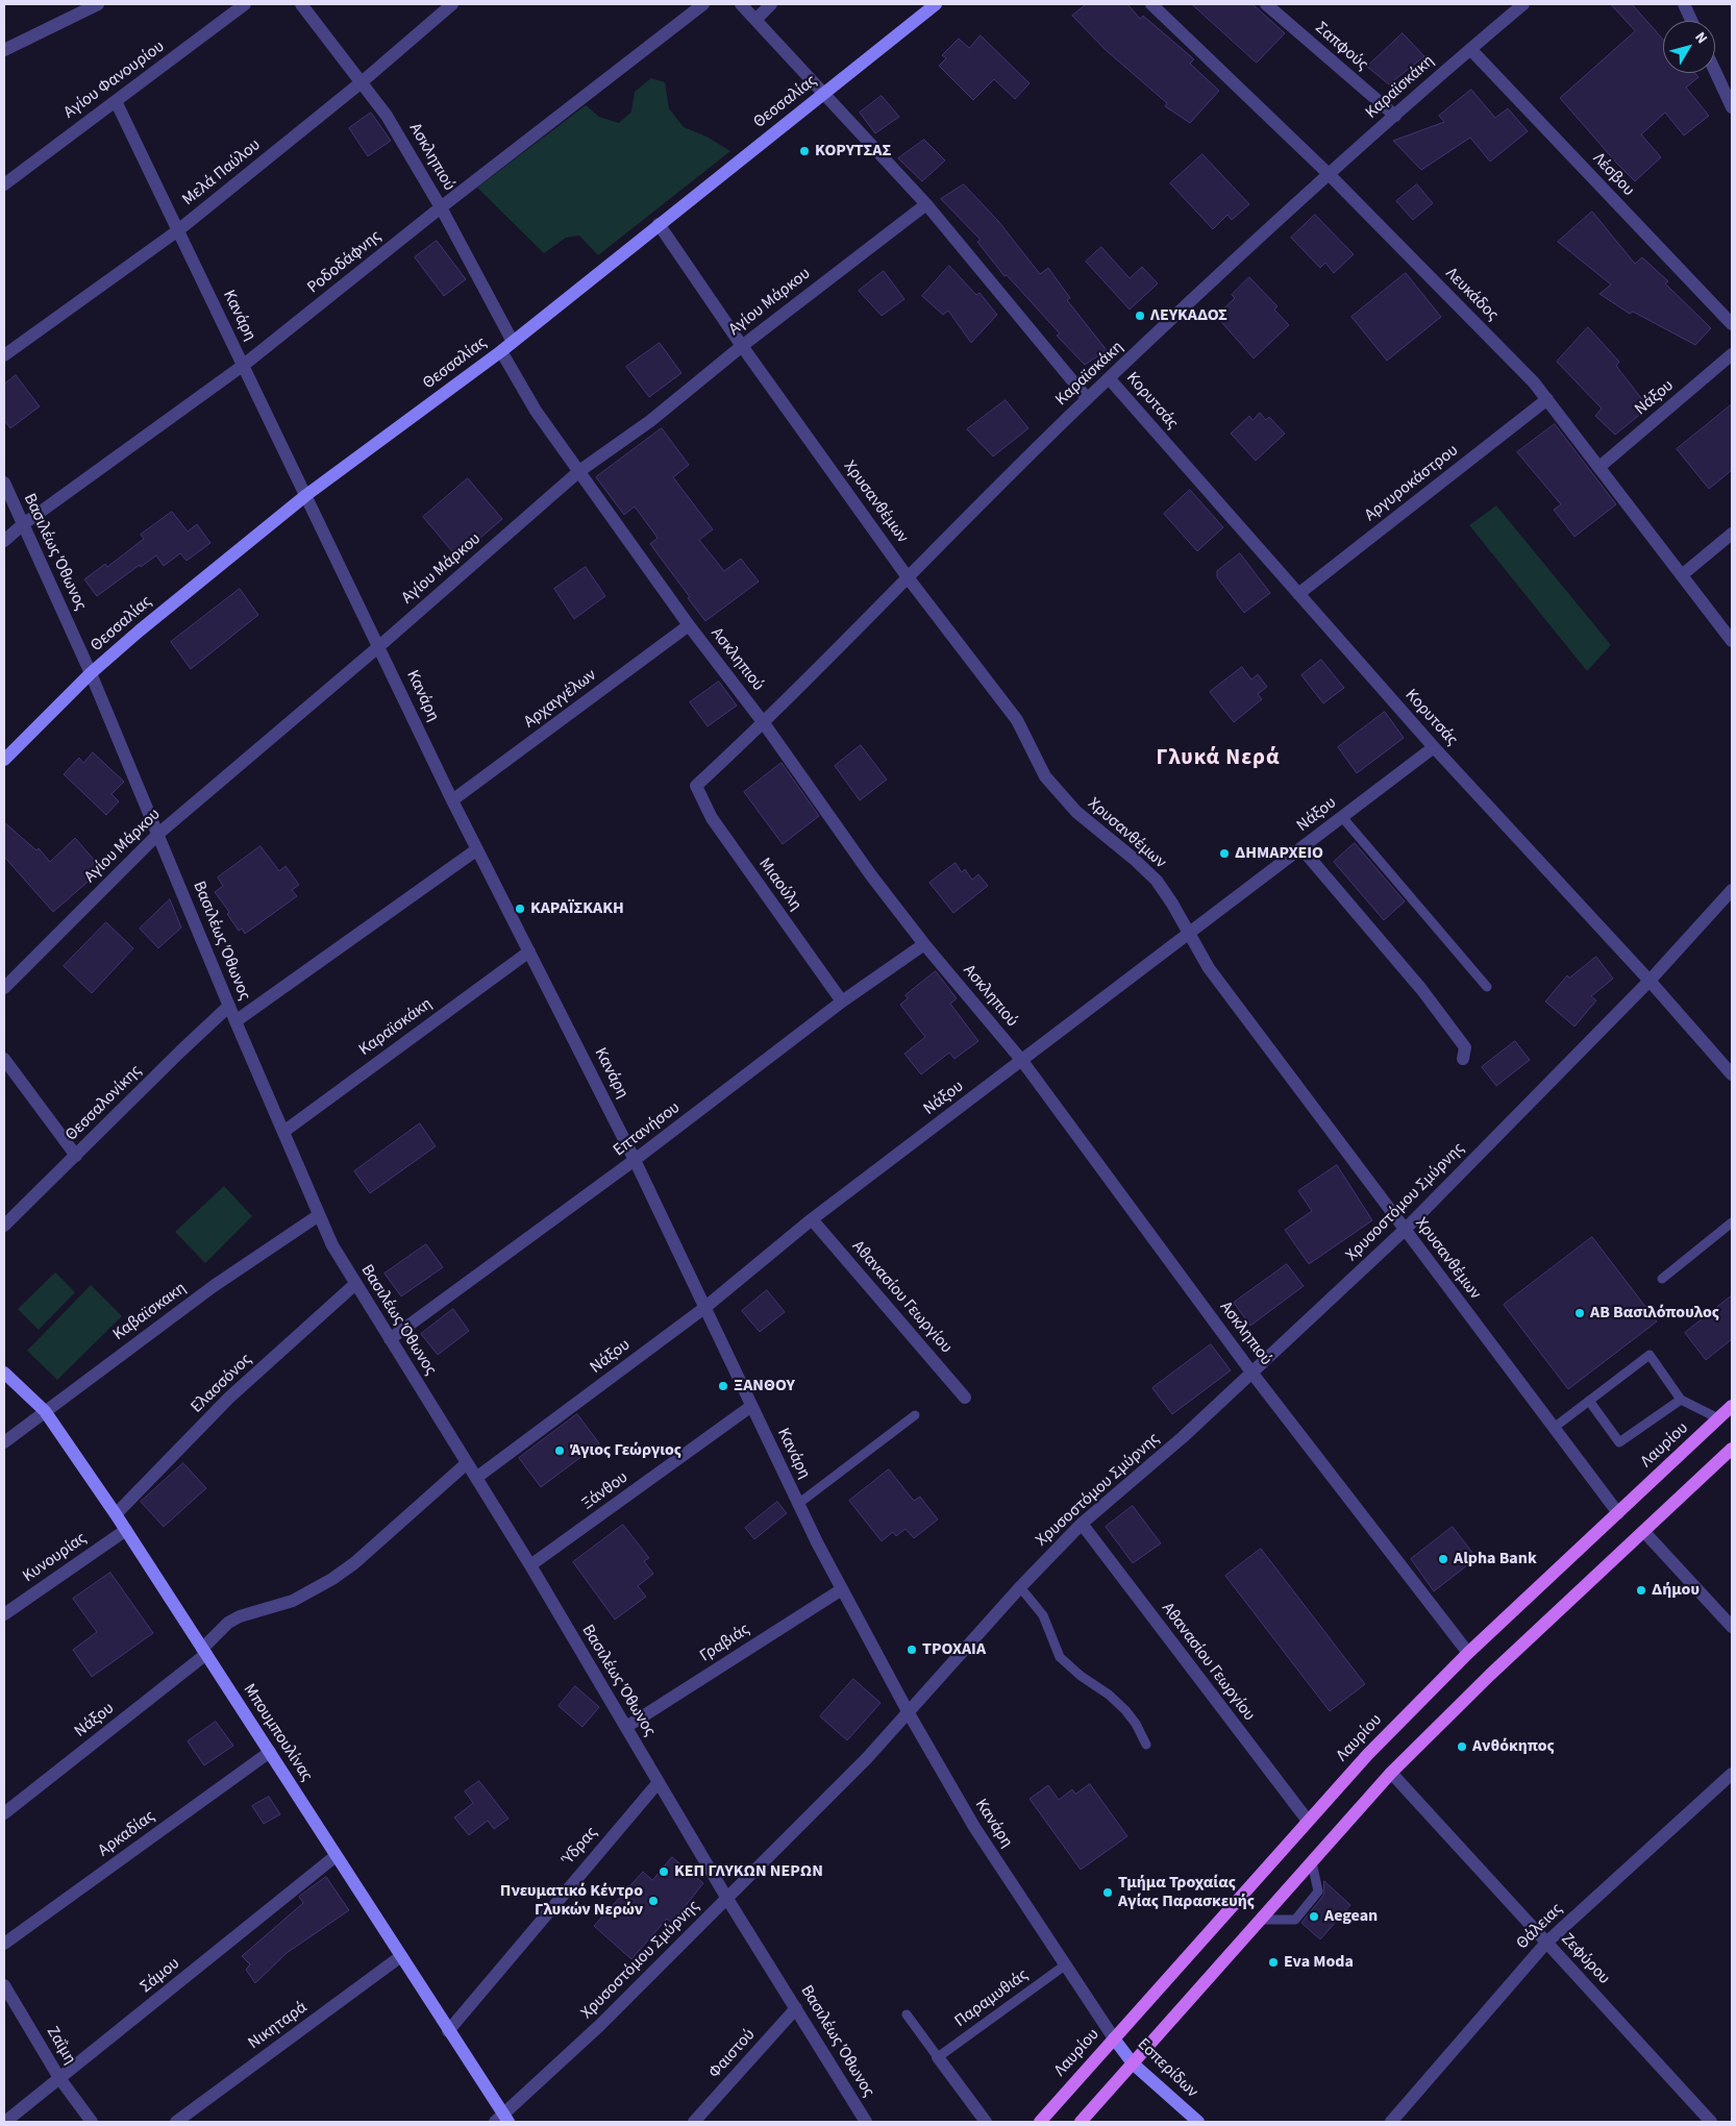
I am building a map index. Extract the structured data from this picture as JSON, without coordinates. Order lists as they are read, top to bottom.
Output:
{
  "streets": {
    "main road": ["Λαυρίου"],
    "street": [
      "Σαπφούς",
      "Αγίου Φανουρίου",
      "Καραϊσκάκη",
      "Θεσσαλίας",
      "Ασκληπιού",
      "Μελά Παύλου",
      "Λέσβου",
      "Ροδοδάφνης",
      "Λευκάδος",
      "Αγίου Μάρκου",
      "Κανάρη",
      "Νάξου",
      "Κορυτσάς",
      "Αργυροκάστρου",
      "Χρυσανθέμων",
      "Βασιλέως Όθωνος",
      "Αρχαγγέλων",
      "Μιαούλη",
      "Θεσσαλονίκης",
      "Επτανήσου",
      "Χρυσοστόμου Σμύρνης",
      "Αθανασίου Γεωργίου",
      "Καβαϊσκακη",
      "Ελασσόνος",
      "Ξάνθου",
      "Κυνουρίας",
      "Γραβιάς",
      "Μπουμπουλίνας",
      "Αρκαδίας",
      "Ύδρας",
      "Θάλειας",
      "Ζεφύρου",
      "Σάμου",
      "Νικηταρά",
      "Ζαΐμη",
      "Φαιστού",
      "Εσπερίδων"
    ],
    "lane": ["Παραμυθιάς"]
  },
  "crossings": [
    ["Σαπφούς", "Καραϊσκάκη"],
    ["Αγίου Φανουρίου", "Κανάρη"],
    ["Καραϊσκάκη", "Ασκληπιού"],
    ["Καραϊσκάκη", "Λέσβου"],
    ["Καραϊσκάκη", "Λευκάδος"],
    ["Καραϊσκάκη", "Κανάρη"],
    ["Καραϊσκάκη", "Κορυτσάς"],
    ["Καραϊσκάκη", "Χρυσανθέμων"],
    ["Καραϊσκάκη", "Βασιλέως Όθωνος"],
    ["Καραϊσκάκη", "Μιαούλη"],
    ["Θεσσαλίας", "Ασκληπιού"],
    ["Θεσσαλίας", "Κανάρη"],
    ["Θεσσαλίας", "Χρυσανθέμων"],
    ["Θεσσαλίας", "Βασιλέως Όθωνος"],
    ["Ασκληπιού", "Μελά Παύλου"],
    ["Ασκληπιού", "Ροδοδάφνης"],
    ["Ασκληπιού", "Αγίου Μάρκου"],
    ["Ασκληπιού", "Νάξου"],
    ["Ασκληπιού", "Αρχαγγέλων"],
    ["Ασκληπιού", "Επτανήσου"],
    ["Ασκληπιού", "Χρυσοστόμου Σμύρνης"],
    ["Ασκληπιού", "Λαυρίου"],
    ["Μελά Παύλου", "Κανάρη"],
    ["Ροδοδάφνης", "Κανάρη"],
    ["Ροδοδάφνης", "Βασιλέως Όθωνος"],
    ["Λευκάδος", "Νάξου"],
    ["Λευκάδος", "Αργυροκάστρου"],
    ["Αγίου Μάρκου", "Κανάρη"],
    ["Αγίου Μάρκου", "Χρυσανθέμων"],
    ["Αγίου Μάρκου", "Βασιλέως Όθωνος"],
    ["Κανάρη", "Νάξου"],
    ["Κανάρη", "Αρχαγγέλων"],
    ["Κανάρη", "Επτανήσου"],
    ["Κανάρη", "Χρυσοστόμου Σμύρνης"],
    ["Κανάρη", "Λαυρίου"],
    ["Κανάρη", "Ξάνθου"],
    ["Κανάρη", "Γραβιάς"],
    ["Κανάρη", "Παραμυθιάς"],
    ["Κανάρη", "Εσπερίδων"],
    ["Νάξου", "Κορυτσάς"],
    ["Νάξου", "Χρυσανθέμων"],
    ["Νάξου", "Βασιλέως Όθωνος"],
    ["Νάξου", "Αθανασίου Γεωργίου"],
    ["Νάξου", "Μπουμπουλίνας"],
    ["Κορυτσάς", "Αργυροκάστρου"],
    ["Κορυτσάς", "Χρυσοστόμου Σμύρνης"],
    ["Χρυσανθέμων", "Χρυσοστόμου Σμύρνης"],
    ["Χρυσανθέμων", "Λαυρίου"],
    ["Βασιλέως Όθωνος", "Θεσσαλονίκης"],
    ["Βασιλέως Όθωνος", "Επτανήσου"],
    ["Βασιλέως Όθωνος", "Χρυσοστόμου Σμύρνης"],
    ["Βασιλέως Όθωνος", "Καβαϊσκακη"],
    ["Βασιλέως Όθωνος", "Ελασσόνος"],
    ["Βασιλέως Όθωνος", "Ξάνθου"],
    ["Βασιλέως Όθωνος", "Γραβιάς"],
    ["Βασιλέως Όθωνος", "Ύδρας"],
    ["Βασιλέως Όθωνος", "Φαιστού"],
    ["Μιαούλη", "Επτανήσου"],
    ["Χρυσοστόμου Σμύρνης", "Αθανασίου Γεωργίου"],
    ["Χρυσοστόμου Σμύρνης", "Μπουμπουλίνας"],
    ["Αθανασίου Γεωργίου", "Λαυρίου"],
    ["Καβαϊσκακη", "Μπουμπουλίνας"],
    ["Ελασσόνος", "Μπουμπουλίνας"],
    ["Λαυρίου", "Εσπερίδων"],
    ["Κυνουρίας", "Μπουμπουλίνας"],
    ["Μπουμπουλίνας", "Αρκαδίας"],
    ["Μπουμπουλίνας", "Ύδρας"],
    ["Μπουμπουλίνας", "Σάμου"],
    ["Μπουμπουλίνας", "Νικηταρά"],
    ["Θάλειας", "Ζεφύρου"],
    ["Σάμου", "Ζαΐμη"]
  ],
  "districts": ["Γλυκά Νερά"],
  "places": [
    "ΚΟΡΥΤΣΑΣ",
    "ΛΕΥΚΑΔΟΣ",
    "ΔΗΜΑΡΧΕΙΟ",
    "ΚΑΡΑΪΣΚΑΚΗ",
    "ΑΒ Βασιλόπουλος",
    "ΞΑΝΘΟΥ",
    "Άγιος Γεώργιος",
    "Alpha Bank",
    "Δήμου",
    "ΤΡΟΧΑΙΑ",
    "Ανθόκηπος",
    "ΚΕΠ ΓΛΥΚΩΝ ΝΕΡΩΝ",
    "Τμήμα Τροχαίας Αγίας Παρασκευής",
    "Πνευματικό Κέντρο Γλυκών Νερών",
    "Aegean",
    "Eva Moda"
  ],
  "north": "top right"
}
